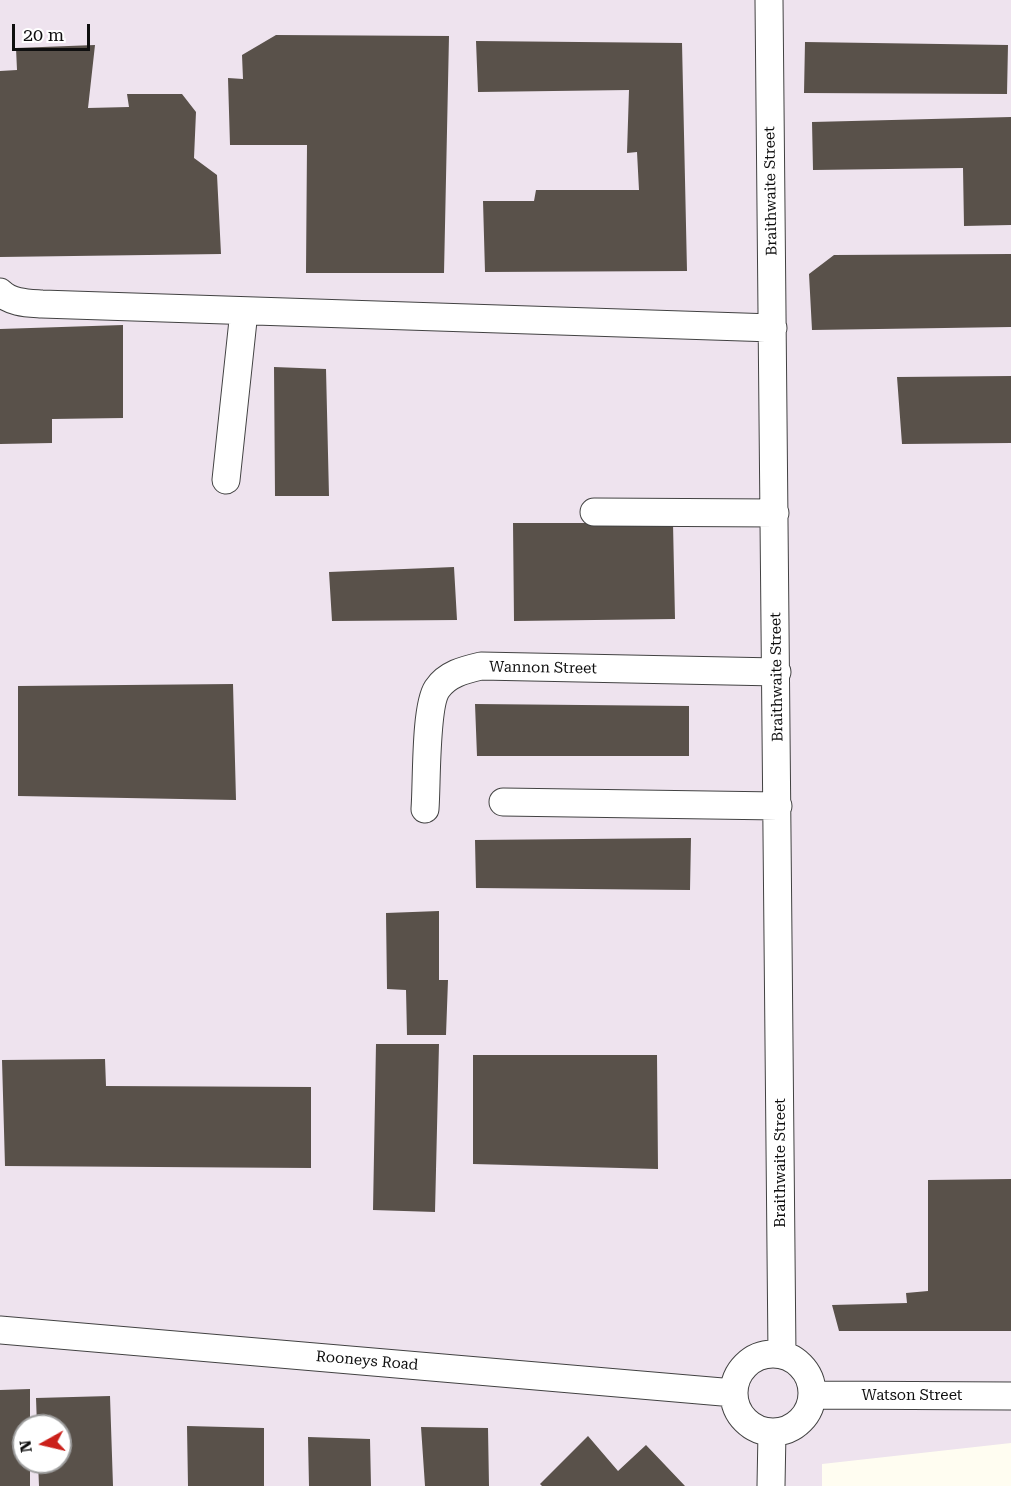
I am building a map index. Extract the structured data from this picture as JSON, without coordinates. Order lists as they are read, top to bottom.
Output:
{
  "streets": {
    "street": [
      "Braithwaite Street",
      "Wannon Street",
      "Rooneys Road",
      "Watson Street"
    ]
  },
  "crossings": [
    ["Braithwaite Street", "Wannon Street"],
    ["Braithwaite Street", "Rooneys Road"],
    ["Braithwaite Street", "Watson Street"],
    ["Rooneys Road", "Watson Street"]
  ],
  "scale_bar": "20 m",
  "north": "left"
}
